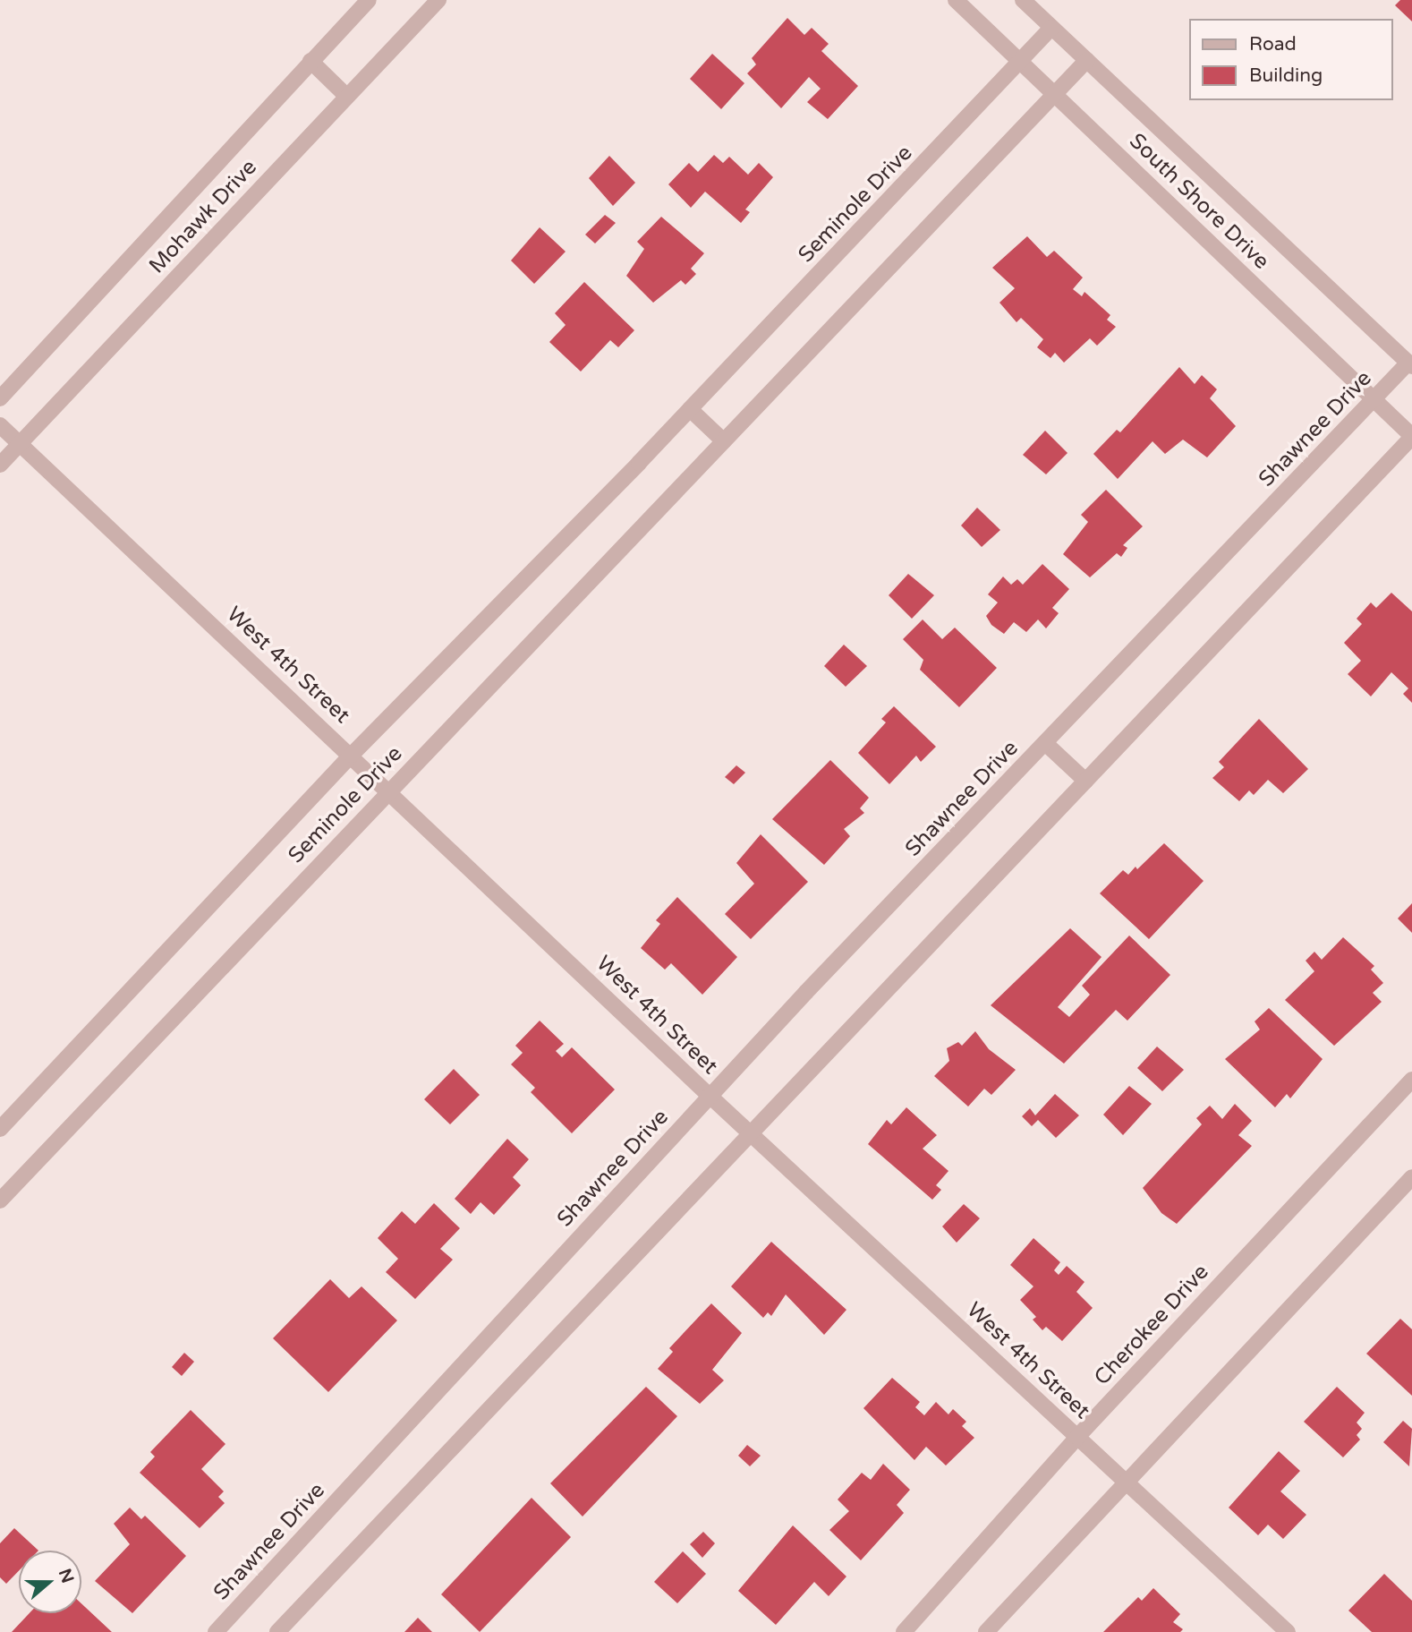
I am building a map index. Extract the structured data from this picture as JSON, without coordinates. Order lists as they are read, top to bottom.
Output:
{
  "streets": {
    "street": [
      "South Shore Drive",
      "Seminole Drive",
      "Mohawk Drive",
      "Shawnee Drive",
      "West 4th Street",
      "Cherokee Drive"
    ]
  },
  "crossings": [
    ["South Shore Drive", "Seminole Drive"],
    ["South Shore Drive", "Shawnee Drive"],
    ["Seminole Drive", "West 4th Street"],
    ["Mohawk Drive", "West 4th Street"],
    ["Shawnee Drive", "West 4th Street"],
    ["West 4th Street", "Cherokee Drive"]
  ],
  "legend": ["Road", "Building"],
  "north": "right"
}
